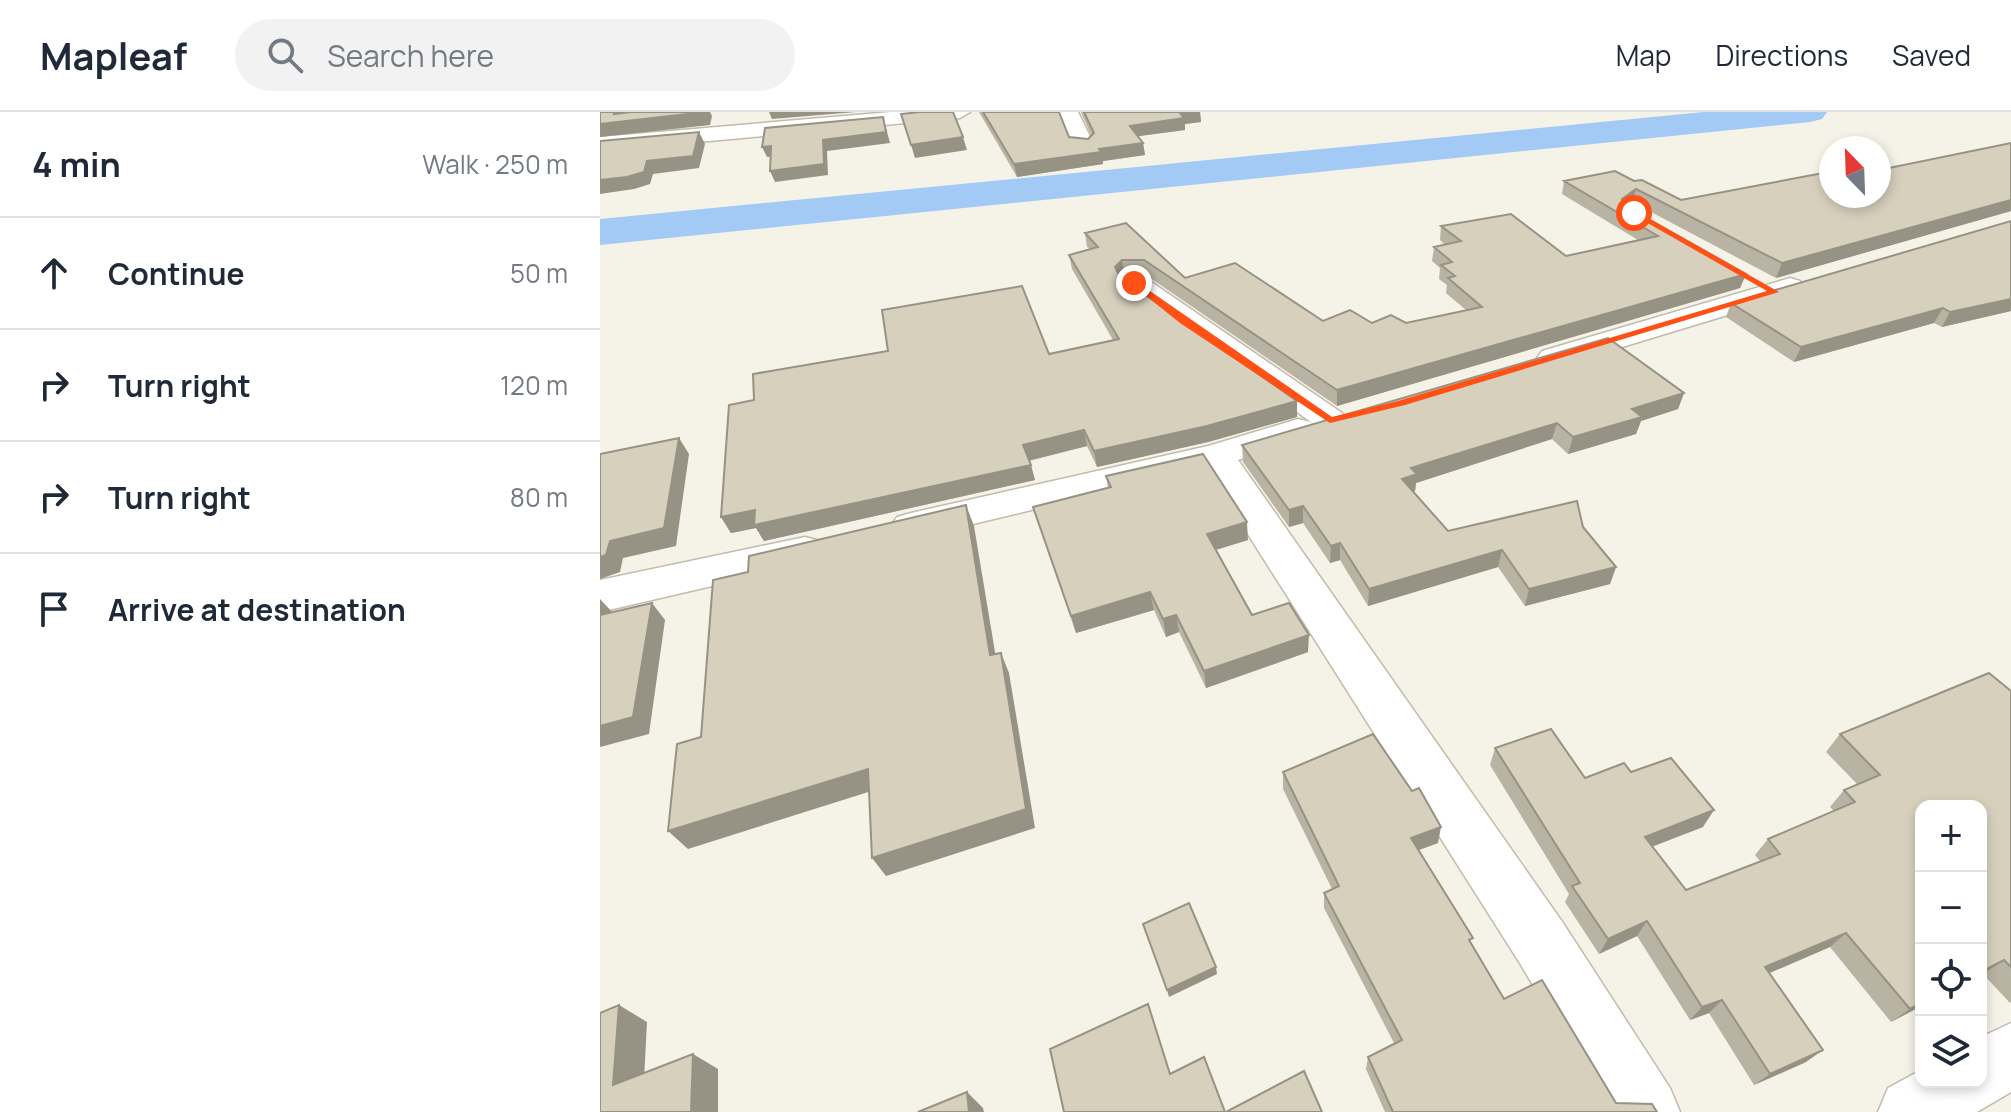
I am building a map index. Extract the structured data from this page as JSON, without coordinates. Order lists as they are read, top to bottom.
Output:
{
  "north": "top left",
  "page": {
    "header": "Mapleaf",
    "search": "Search here",
    "nav": ["Map", "Directions", "Saved"],
    "heading": ["4 min", "Walk · 250 m"],
    "list": [
      ["Continue", "50 m"],
      ["Turn right", "120 m"],
      ["Turn right", "80 m"],
      "Arrive at destination"
    ],
    "map_buttons": ["+", "−"]
  }
}
